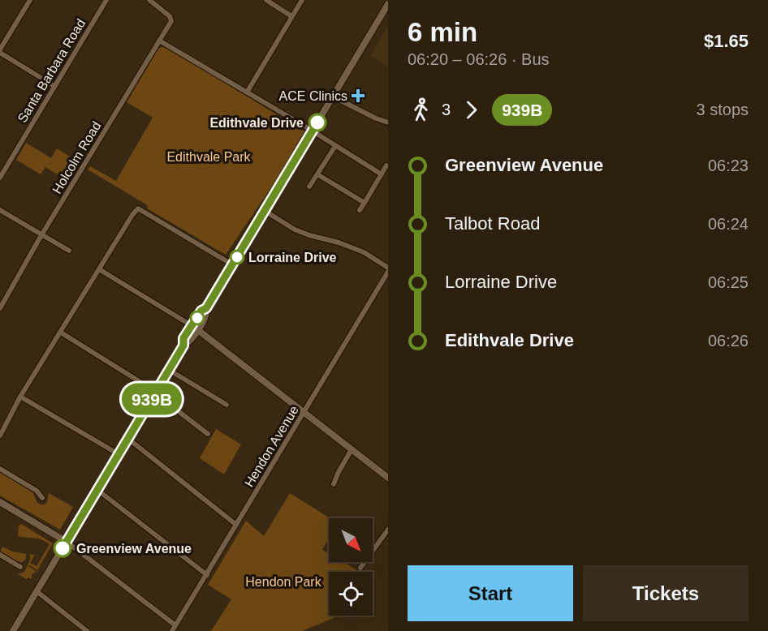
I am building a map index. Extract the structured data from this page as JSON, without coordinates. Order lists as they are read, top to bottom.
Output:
{
  "streets": {
    "street": ["Santa Barbara Road", "Holcolm Road", "Hendon Avenue"]
  },
  "parks": ["Edithvale Park", "Hendon Park"],
  "places": {
    "health": ["ACE Clinics"],
    "other": ["Edithvale Drive", "Lorraine Drive", "Greenview Avenue"]
  },
  "lines": ["bus line 939B"],
  "north": "bottom right",
  "page": {
    "on_map": "939B",
    "heading": ["6 min", "06:20 – 06:26 · Bus", "$1.65"],
    "legs": ["3", "939B", "3 stops"],
    "list": [
      {
        "name": "Greenview Avenue",
        "value": "06:23"
      },
      {
        "name": "Talbot Road",
        "value": "06:24"
      },
      {
        "name": "Lorraine Drive",
        "value": "06:25"
      },
      {
        "name": "Edithvale Drive",
        "value": "06:26"
      }
    ],
    "buttons": ["Start", "Tickets"]
  }
}
